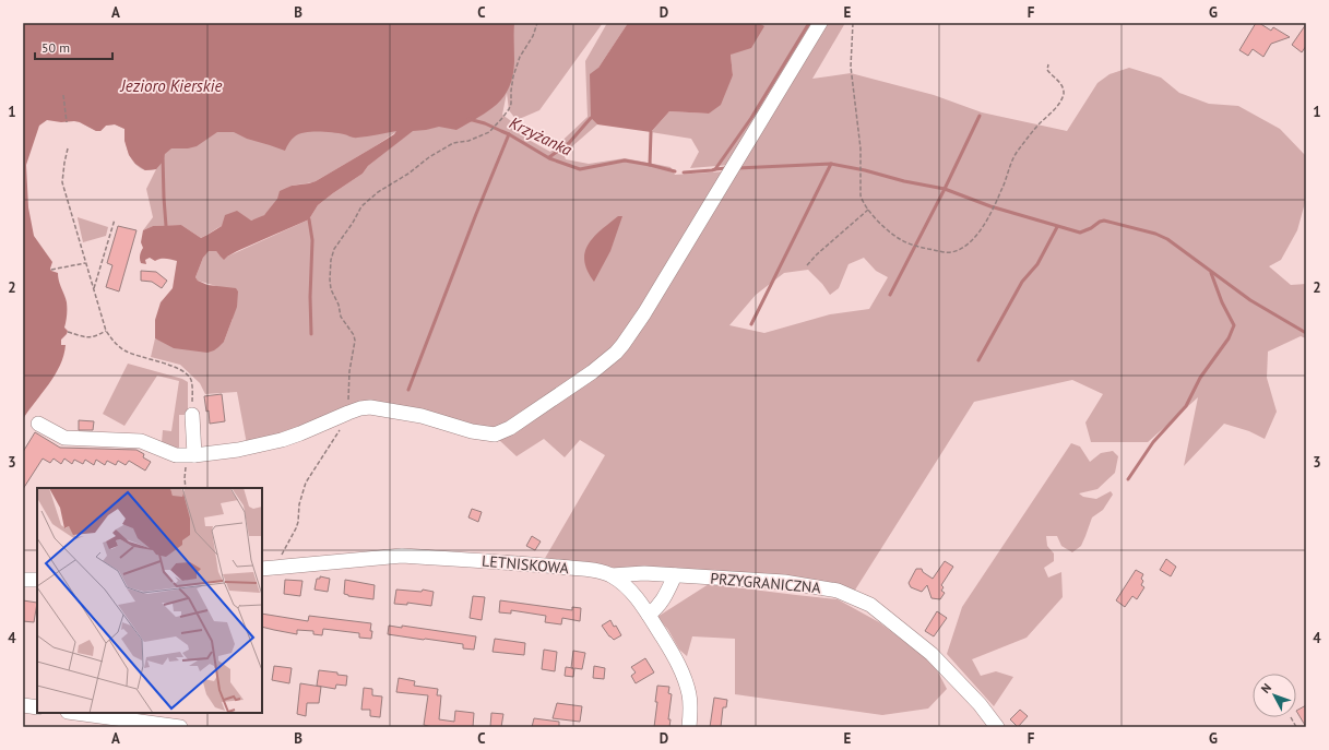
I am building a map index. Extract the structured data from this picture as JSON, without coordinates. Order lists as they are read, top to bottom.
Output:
{
  "streets": {
    "street": ["LETNISKOWA", "PRZYGRANICZNA"]
  },
  "crossings": [
    ["LETNISKOWA", "PRZYGRANICZNA"]
  ],
  "water": ["Jezioro Kierskie", "Krzyżanka"],
  "scale_bar": "50 m",
  "north": "top left",
  "grid": {
    "columns": [
      "A",
      "B",
      "C",
      "D",
      "E",
      "F",
      "G"
    ],
    "rows": [
      "1",
      "2",
      "3",
      "4"
    ]
  }
}
